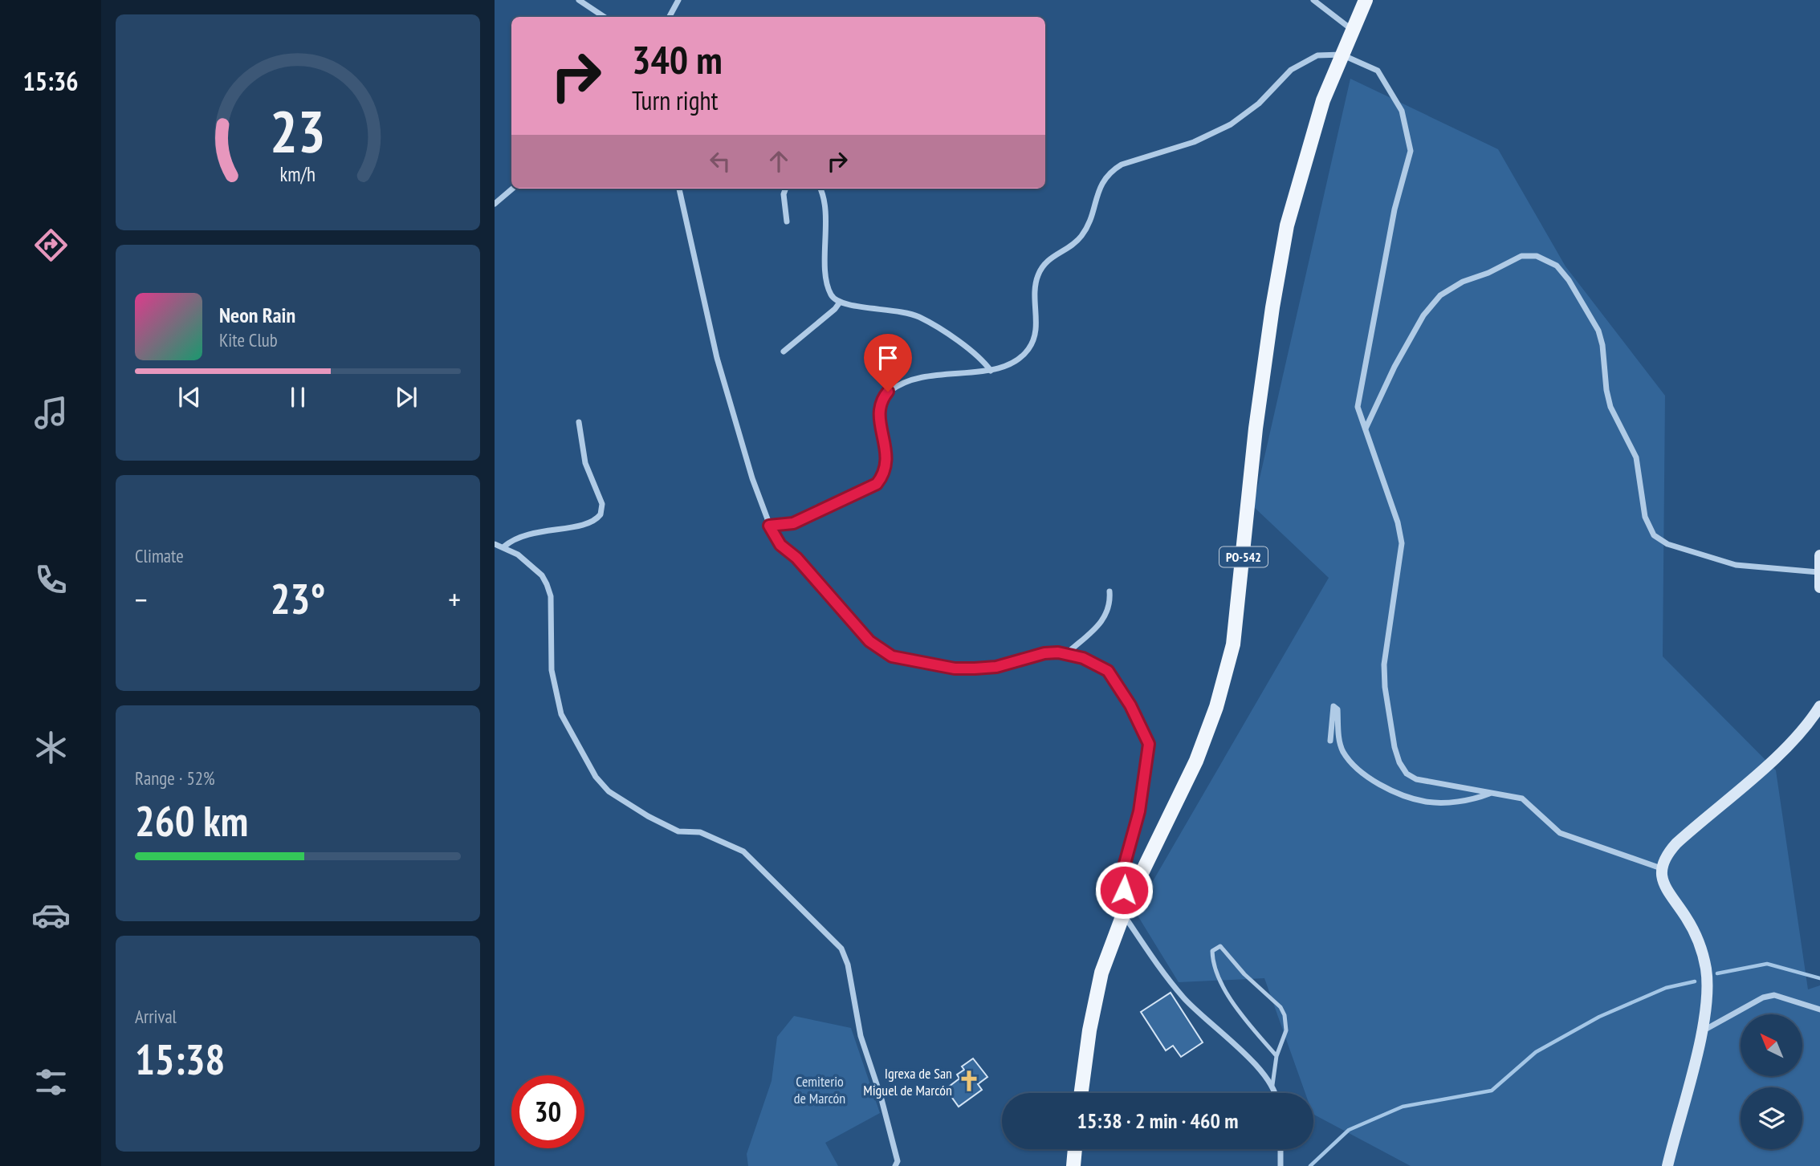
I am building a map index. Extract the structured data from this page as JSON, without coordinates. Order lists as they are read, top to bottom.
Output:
{
  "streets": {
    "main road": ["PO-542"]
  },
  "parks": ["Cemiterio de Marcón"],
  "places": {
    "church": ["Igrexa de San Miguel de Marcón"]
  },
  "north": "top left",
  "page": {
    "tabs": "15:36",
    "turn": ["340 m", "Turn right"],
    "song": ["Neon Rain", "Kite Club"],
    "tile": [
      "Climate",
      ["Range · 52%", "260 km"],
      ["Arrival", "15:38"]
    ],
    "heat": ["−", "23°", "+"],
    "limit": "30",
    "trip": "15:38 · 2 min · 460 m",
    "gauge": ["23", "km/h"]
  }
}
